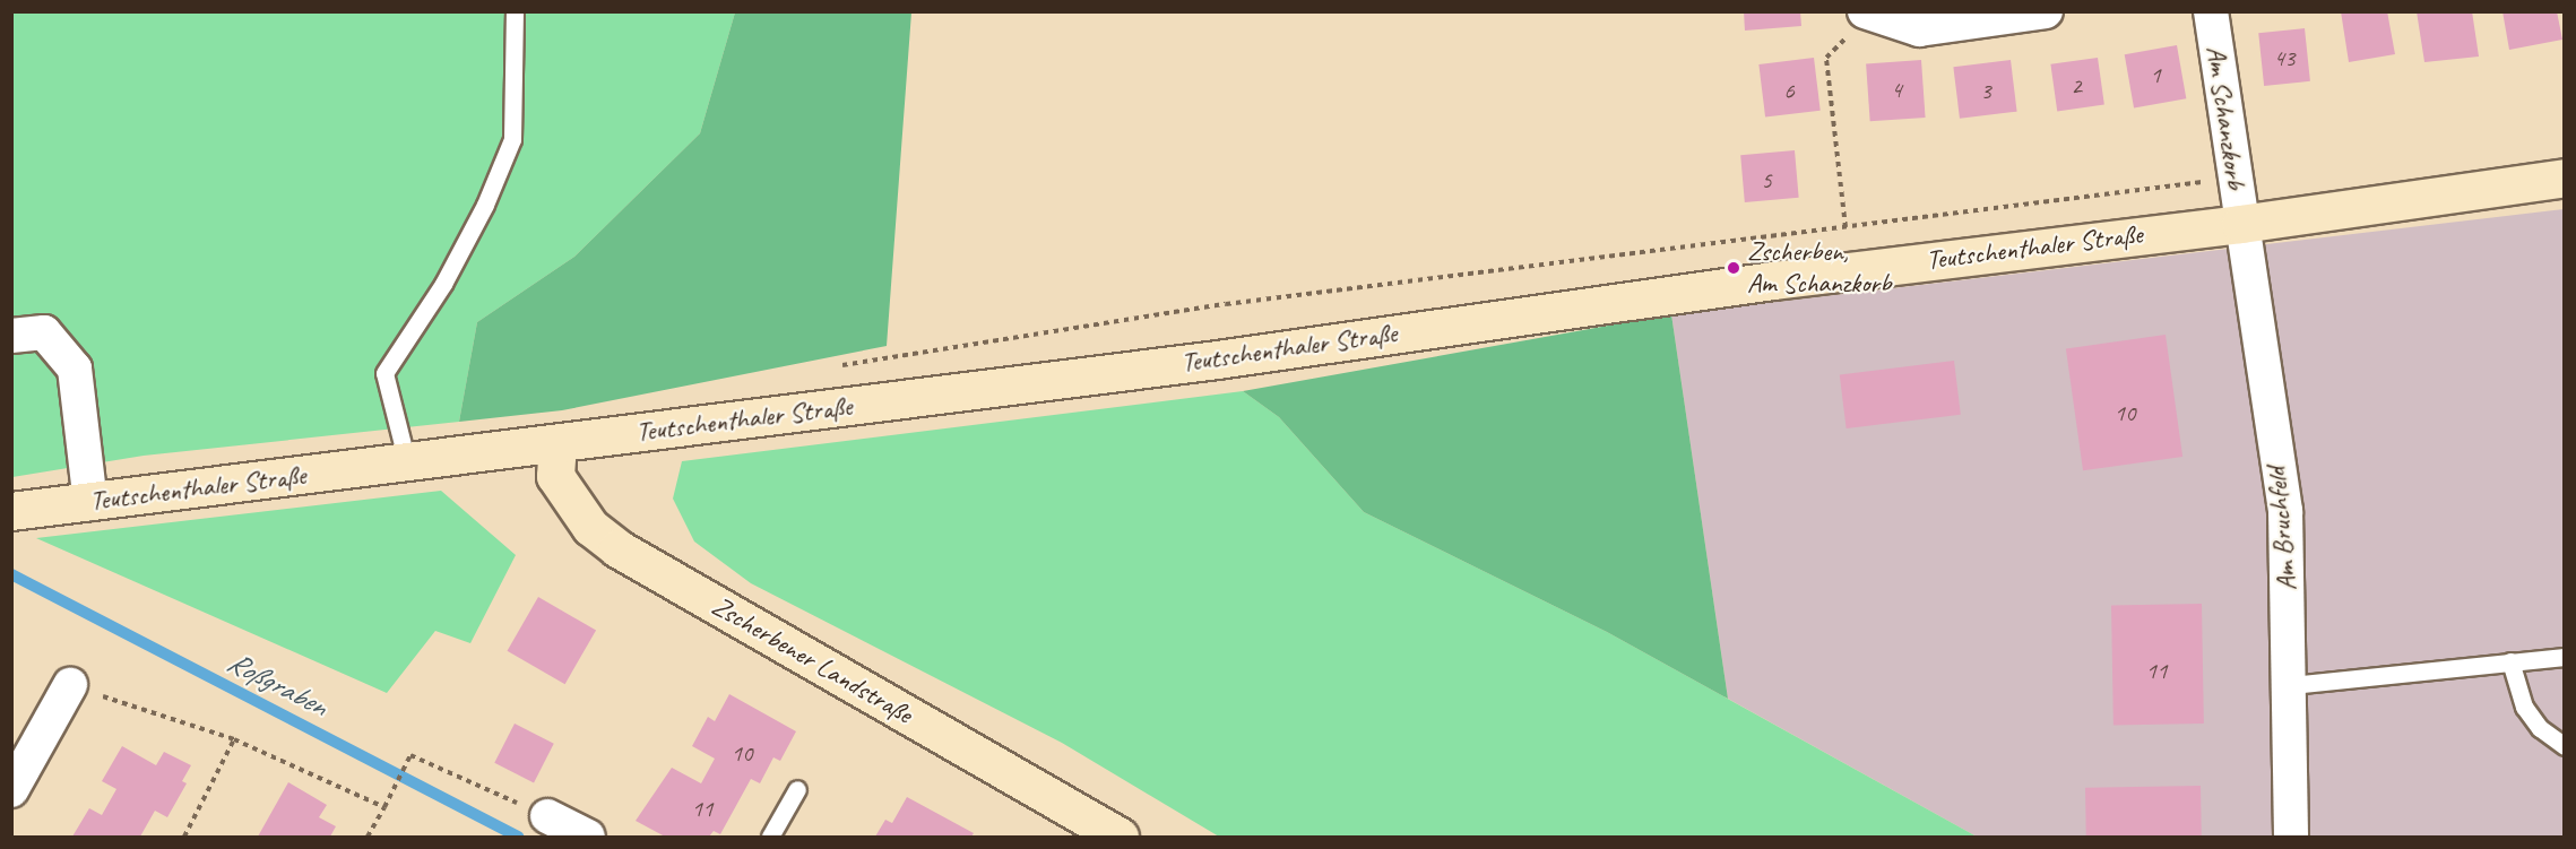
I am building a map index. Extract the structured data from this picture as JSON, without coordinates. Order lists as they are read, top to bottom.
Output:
{
  "streets": {
    "street": [
      "Am Schanzkorb",
      "Teutschenthaler Straße",
      "Am Bruchfeld",
      "Zscherbener Landstraße"
    ]
  },
  "crossings": [
    ["Am Schanzkorb", "Teutschenthaler Straße"],
    ["Am Schanzkorb", "Am Bruchfeld"],
    ["Teutschenthaler Straße", "Am Bruchfeld"],
    ["Teutschenthaler Straße", "Zscherbener Landstraße"]
  ],
  "water": ["Roßgraben"],
  "places": ["Zscherben, Am Schanzkorb"],
  "house_numbers": [
    "43",
    "1",
    "2",
    "4",
    "6",
    "3",
    "5",
    "10",
    "11",
    "10",
    "11"
  ]
}
